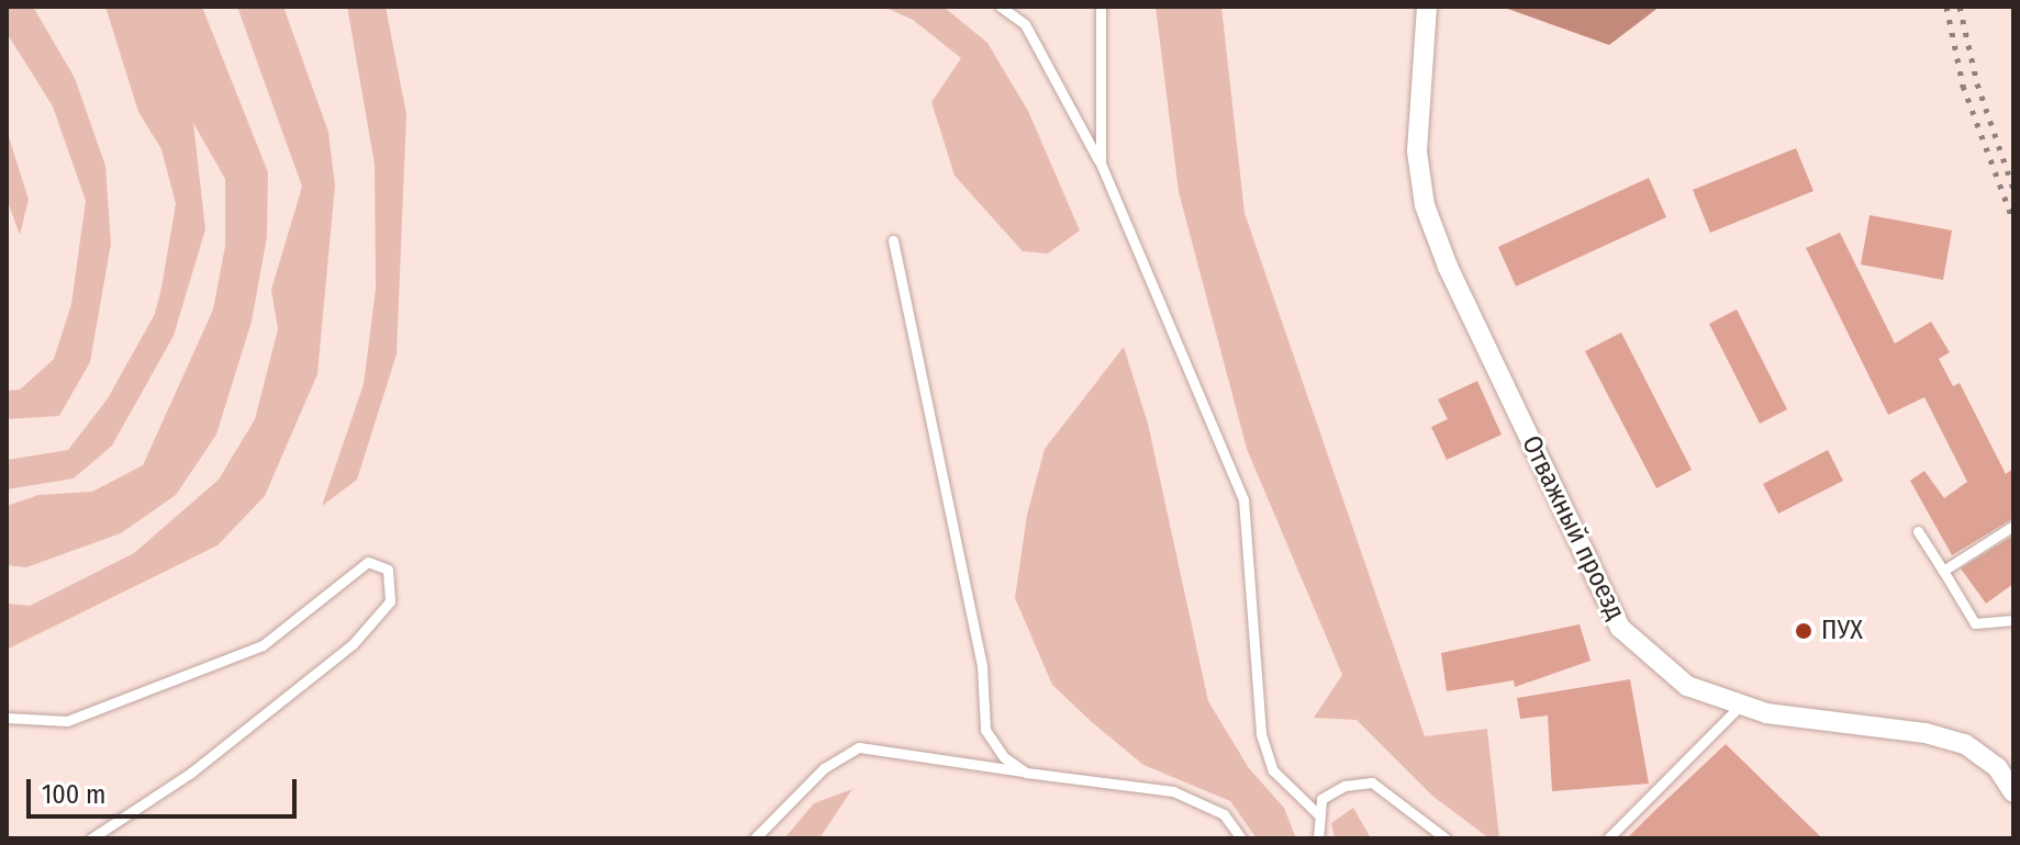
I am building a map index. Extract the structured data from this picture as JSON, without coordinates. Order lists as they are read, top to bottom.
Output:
{
  "streets": {
    "street": ["Отважный проезд"]
  },
  "places": ["ПУХ"],
  "scale_bar": "100 m"
}
